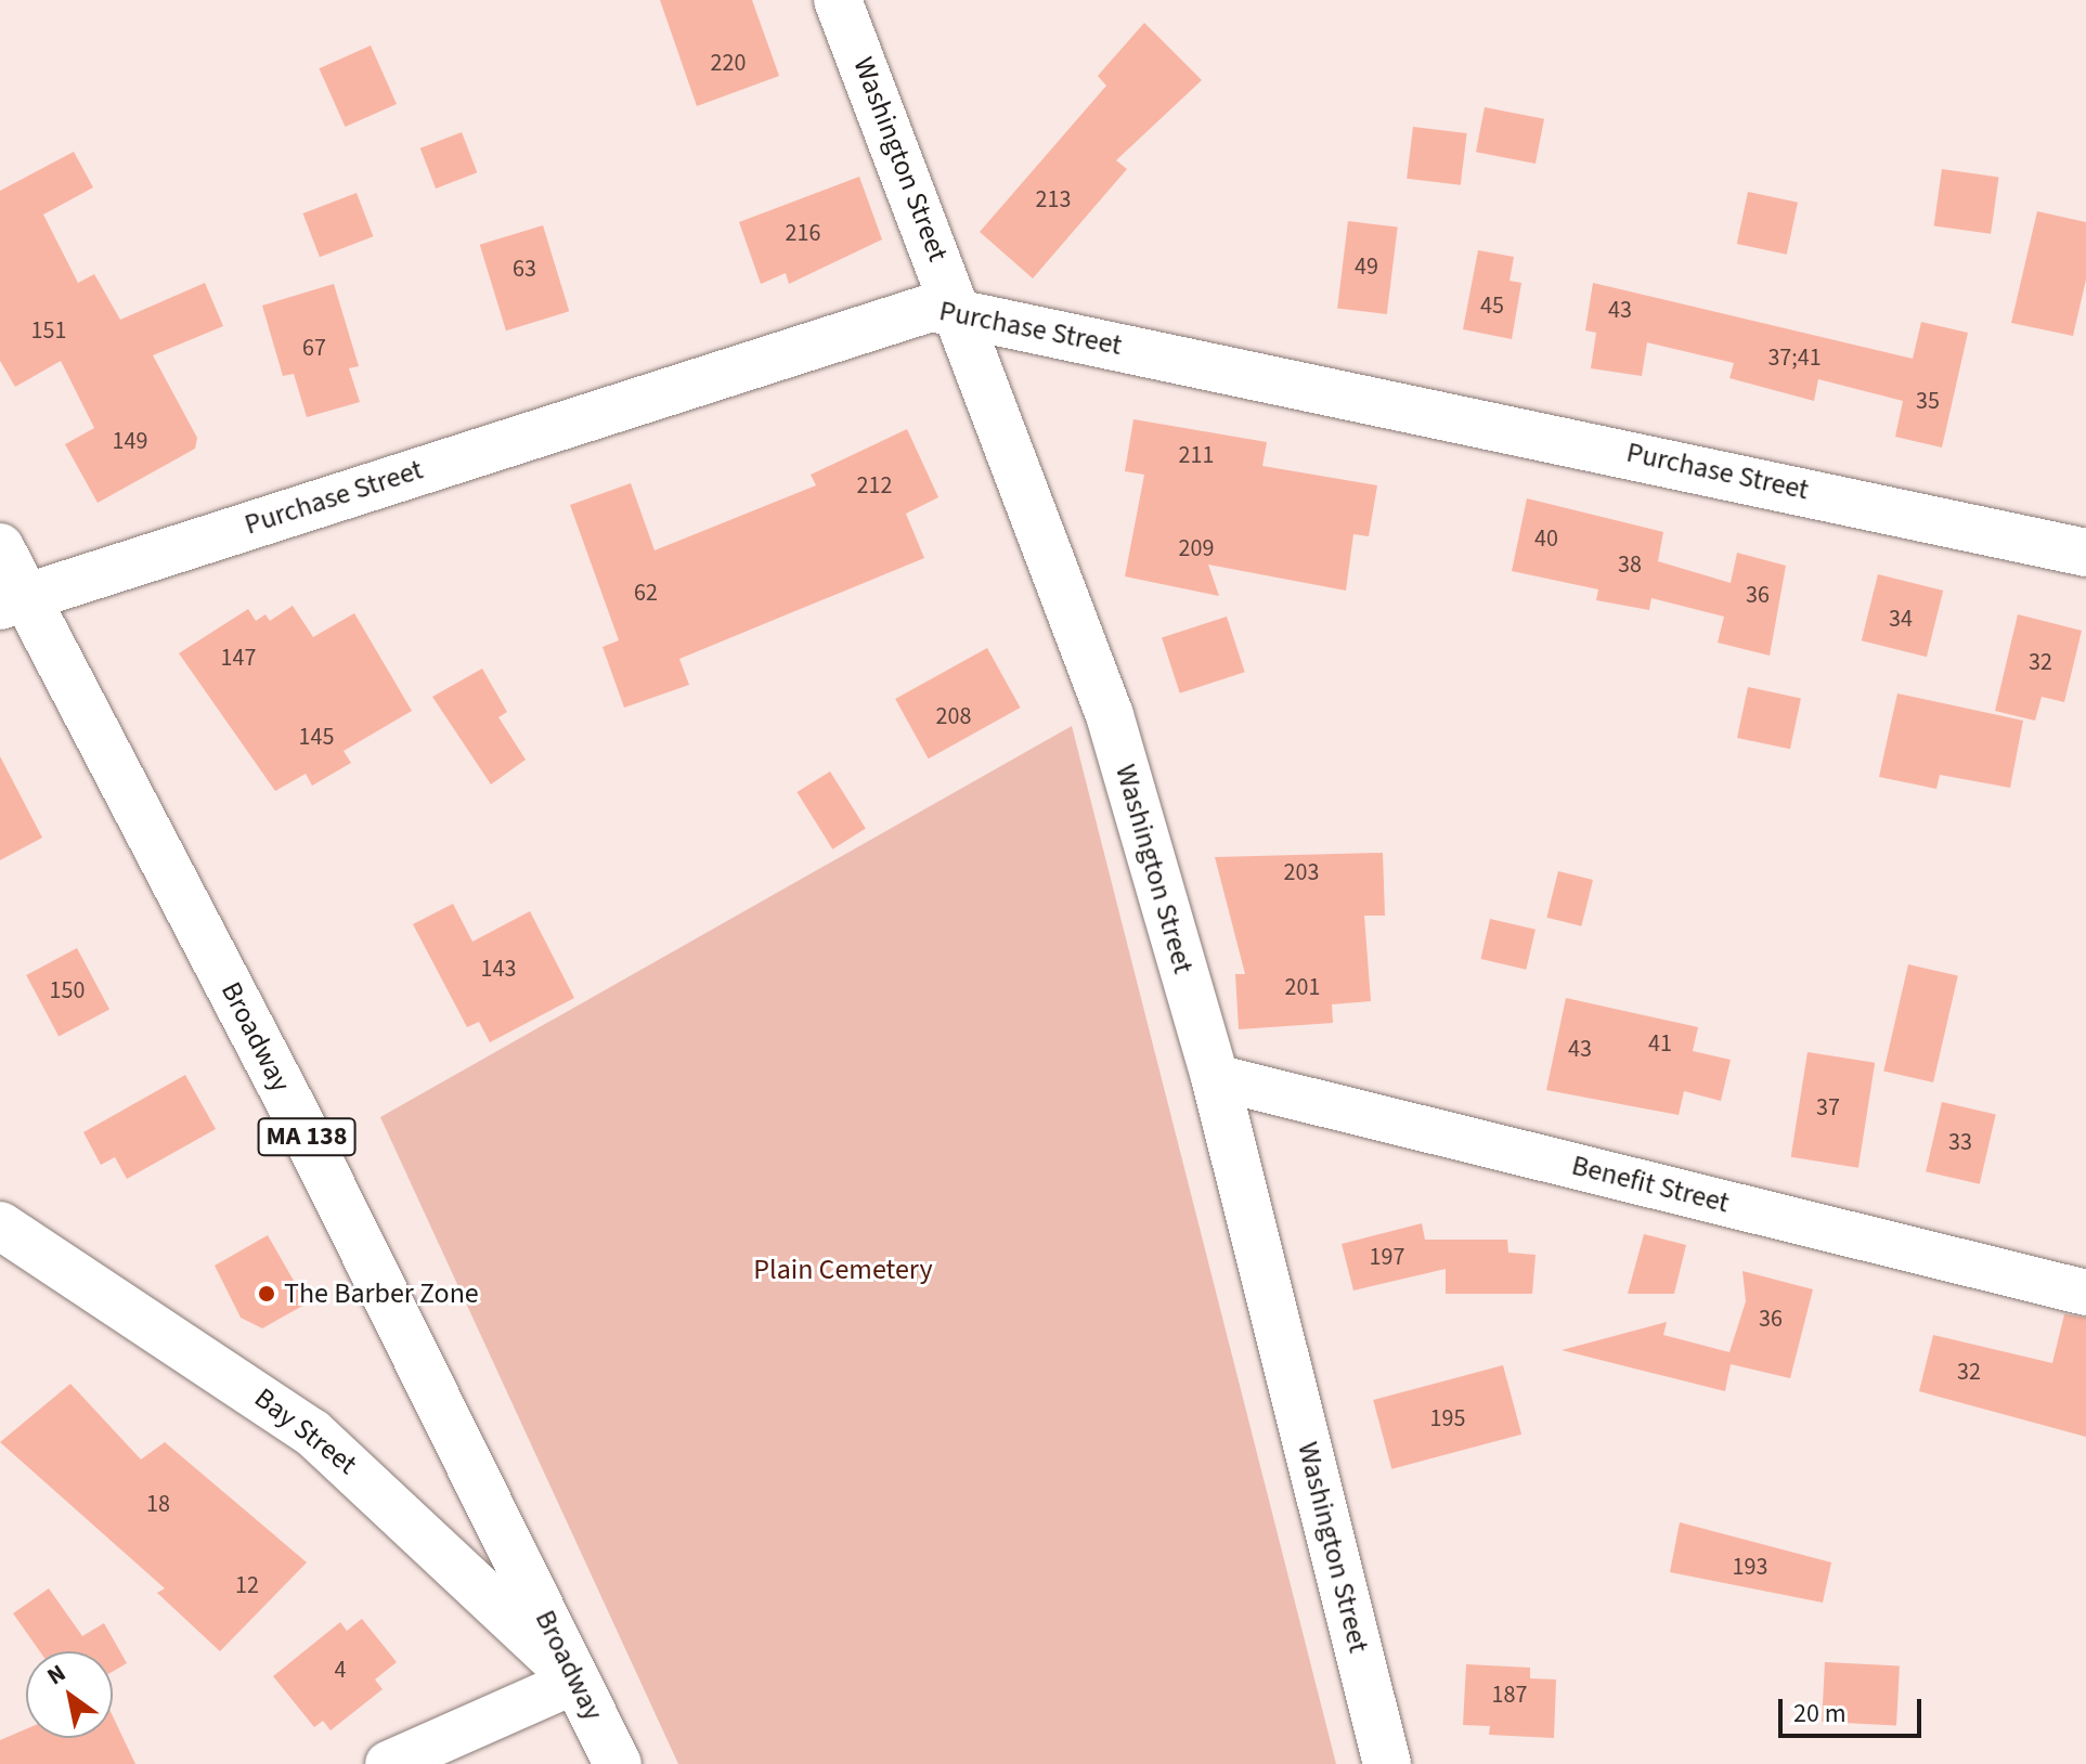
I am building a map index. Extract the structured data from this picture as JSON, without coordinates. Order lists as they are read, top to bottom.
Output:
{
  "streets": {
    "street": [
      "Washington Street",
      "Purchase Street",
      "Broadway",
      "MA 138",
      "Benefit Street",
      "Bay Street"
    ]
  },
  "crossings": [
    ["Washington Street", "Purchase Street"],
    ["Washington Street", "Benefit Street"],
    ["Purchase Street", "Broadway"],
    ["Broadway", "Bay Street"]
  ],
  "parks": ["Plain Cemetery"],
  "places": ["The Barber Zone"],
  "house_numbers": [
    "220",
    "213",
    "216",
    "49",
    "63",
    "45",
    "43",
    "151",
    "67",
    "37;41",
    "35",
    "149",
    "211",
    "212",
    "40",
    "209",
    "38",
    "62",
    "36",
    "34",
    "147",
    "32",
    "208",
    "145",
    "203",
    "143",
    "201",
    "150",
    "41",
    "43",
    "37",
    "33",
    "197",
    "36",
    "32",
    "195",
    "18",
    "193",
    "12",
    "4",
    "187"
  ],
  "scale_bar": "20 m",
  "north": "top left"
}
